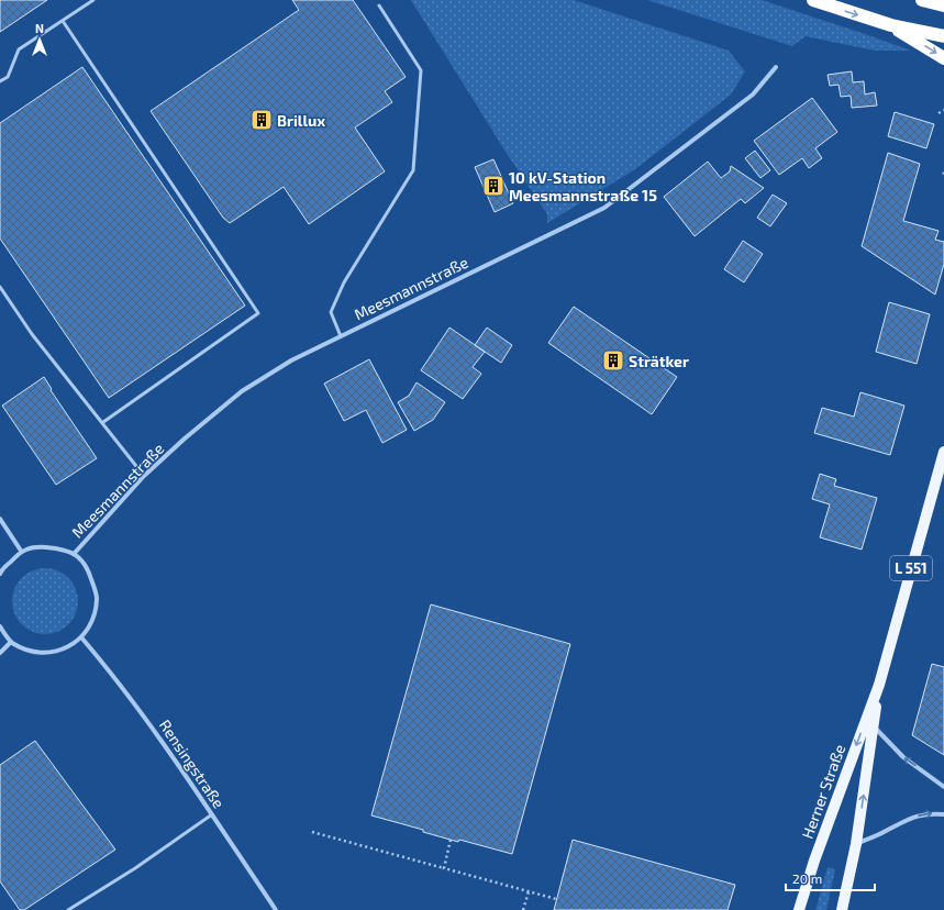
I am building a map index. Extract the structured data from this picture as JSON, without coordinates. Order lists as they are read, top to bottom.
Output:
{
  "streets": {
    "main road": ["L 551", "Herner Straße"],
    "street": ["Meesmannstraße", "Rensingstraße"]
  },
  "places": {
    "building": ["Brillux", "10 kV-Station Meesmannstraße 15", "Strätker"]
  },
  "scale_bar": "20 m",
  "north": "top"
}
